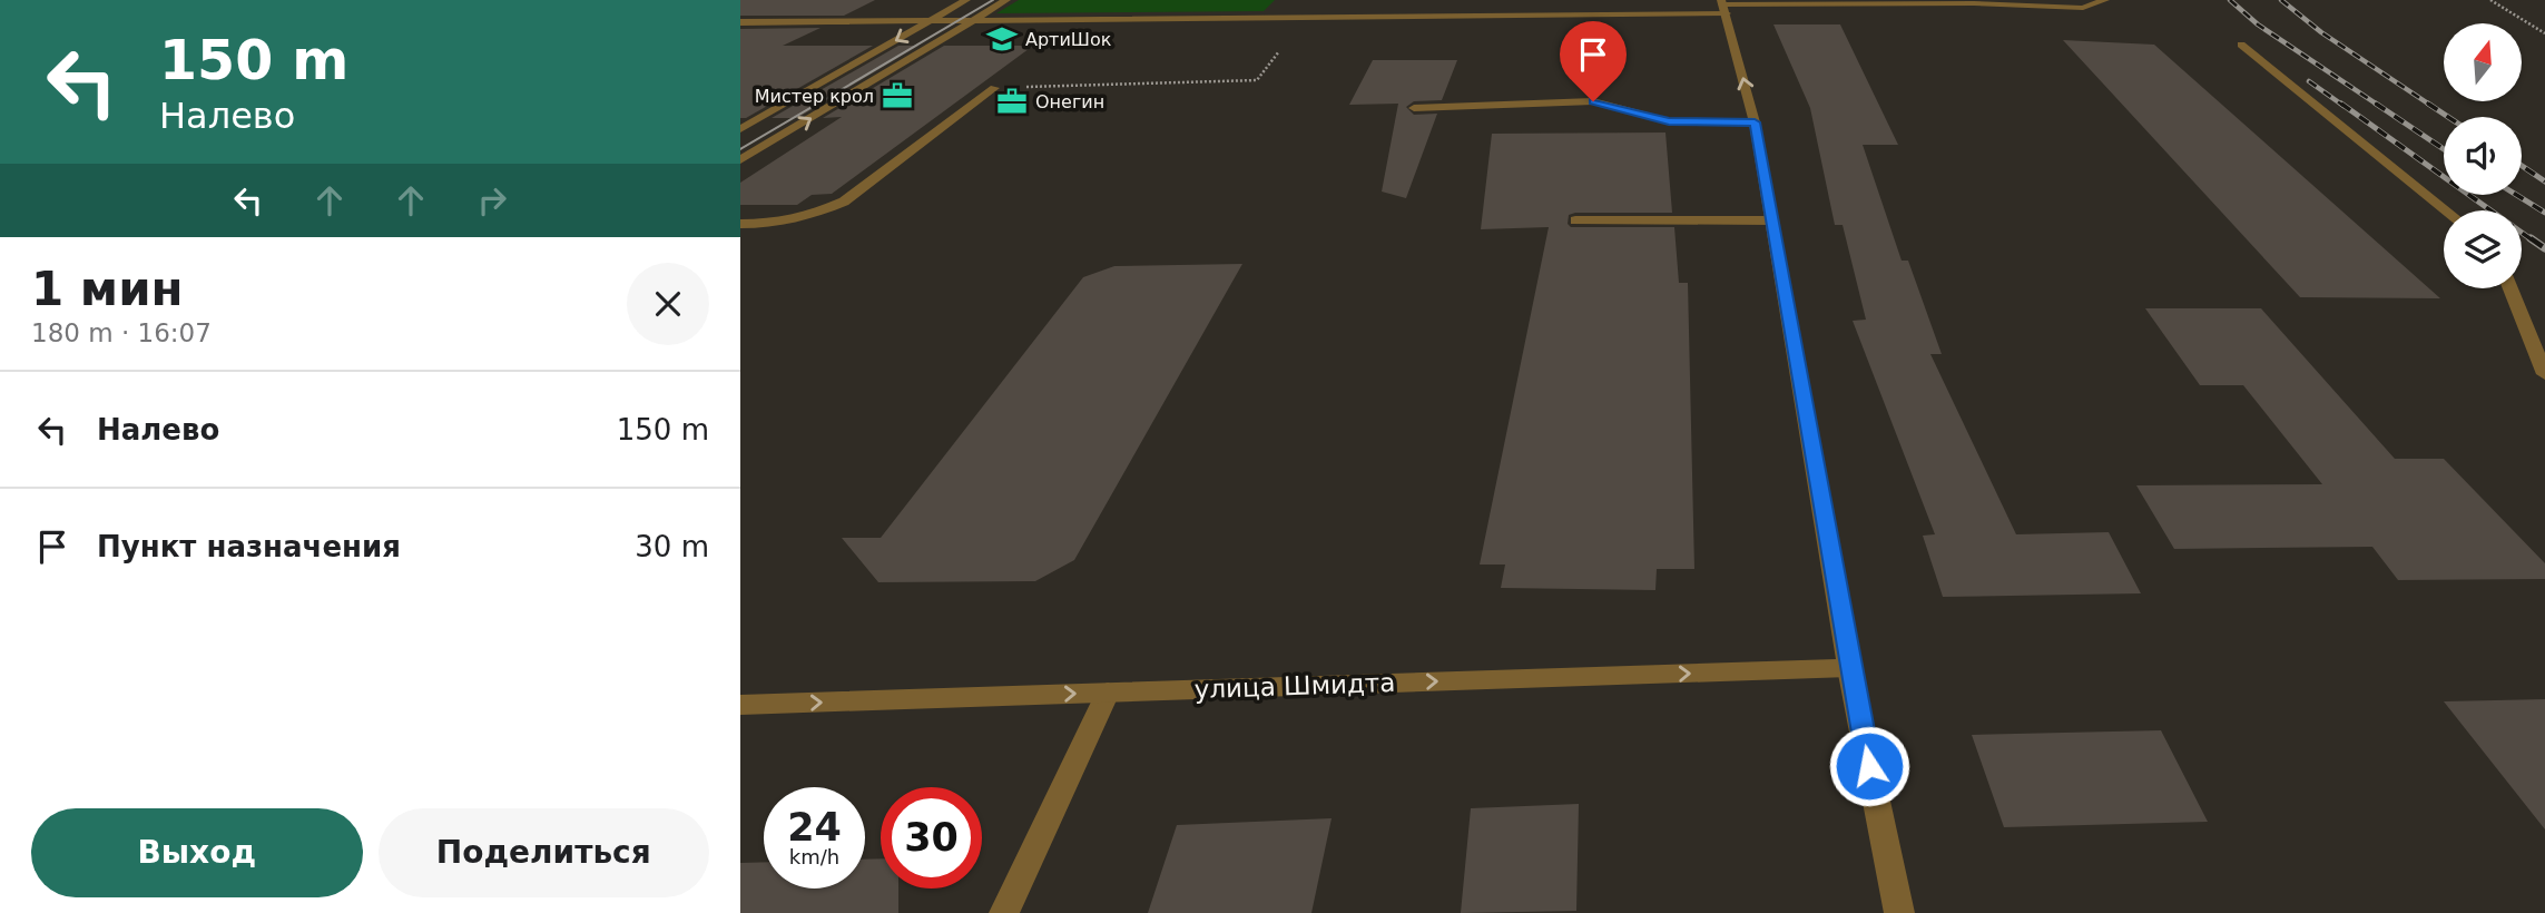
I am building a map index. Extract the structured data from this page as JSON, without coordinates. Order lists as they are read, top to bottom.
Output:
{
  "streets": {
    "street": ["улица Шмидта"]
  },
  "one_way": ["улица Шмидта"],
  "places": {
    "school or university": ["АртиШок"],
    "office": ["Мистер крол", "Онегин"]
  },
  "north": "top",
  "page": {
    "turn": ["150 m", "Налево"],
    "heading": ["1 мин", "180 m · 16:07"],
    "list": [
      {
        "name": "Налево",
        "value": "150 m"
      },
      {
        "name": "Пункт назначения",
        "value": "30 m"
      }
    ],
    "speed": "24 km/h",
    "limit": "30",
    "buttons": ["Выход", "Поделиться"]
  }
}
